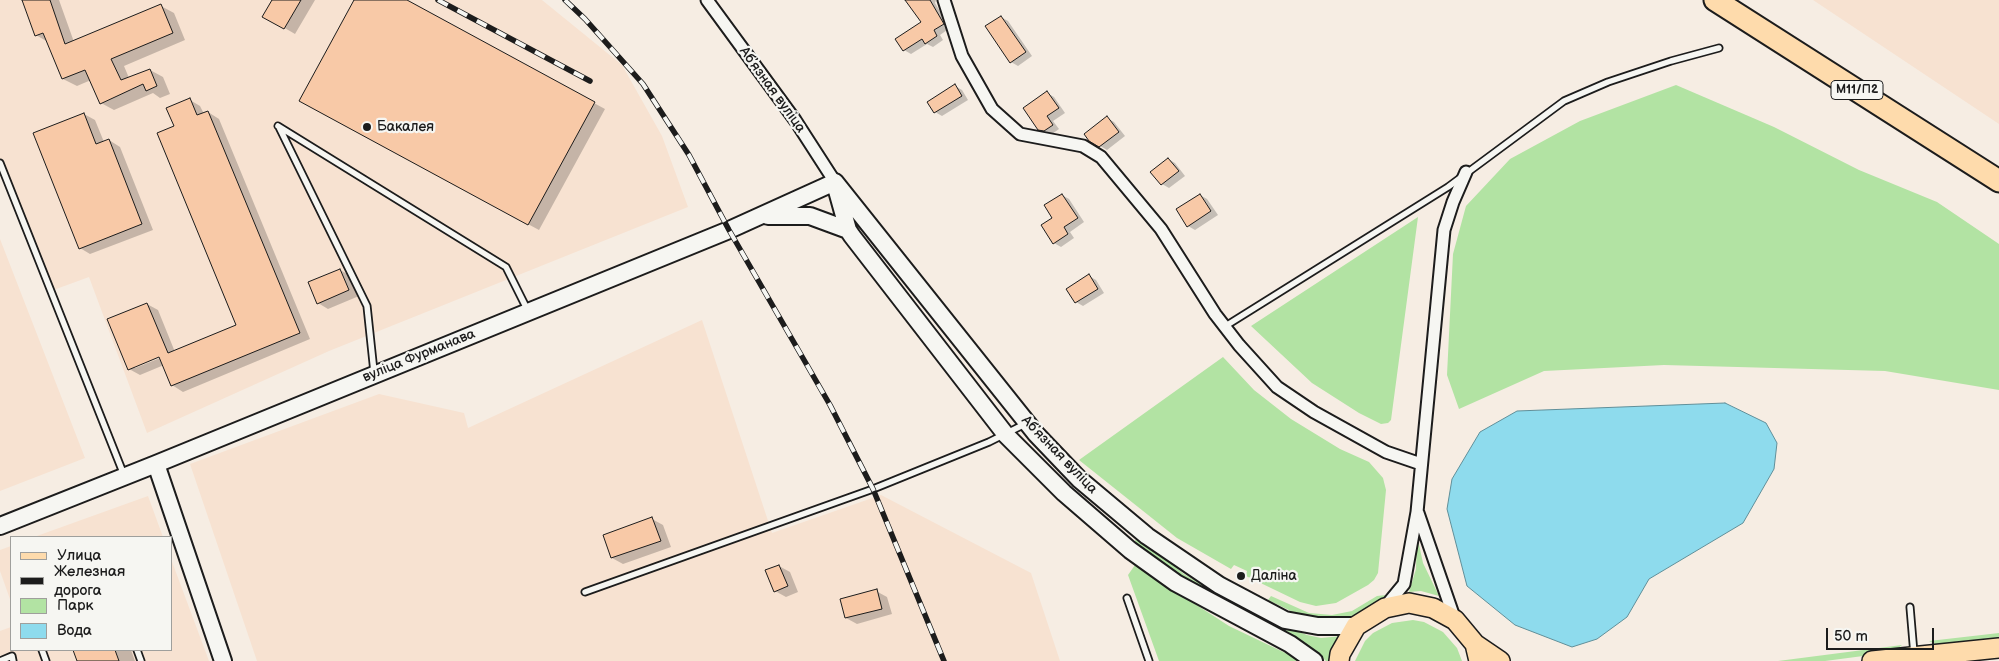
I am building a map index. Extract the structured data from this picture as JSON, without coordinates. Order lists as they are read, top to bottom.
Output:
{
  "streets": {
    "highway": ["М11/П2"],
    "street": ["Абʼязная вуліца", "вуліца Фурманава"]
  },
  "crossings": [
    ["Абʼязная вуліца", "вуліца Фурманава"]
  ],
  "places": ["Бакалея", "Даліна"],
  "legend": [
    "Улица",
    "Железная дорога",
    "Парк",
    "Вода"
  ],
  "scale_bar": "50 m"
}
